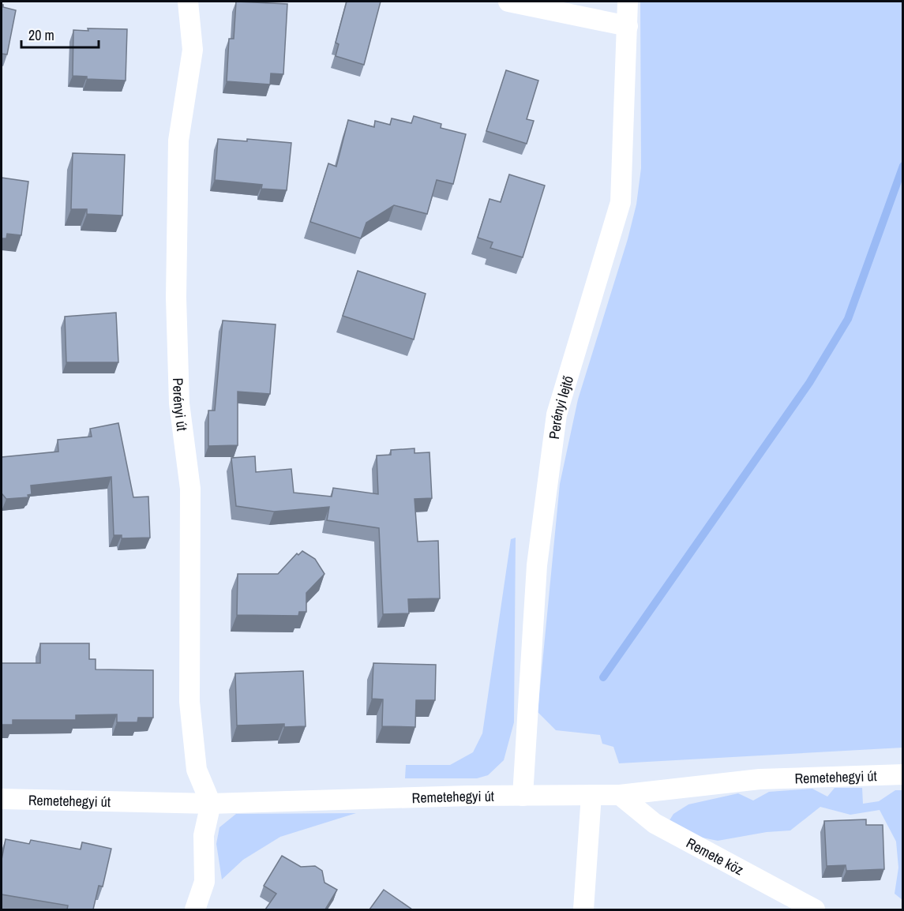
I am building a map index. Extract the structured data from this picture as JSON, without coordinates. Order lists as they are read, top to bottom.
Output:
{
  "streets": {
    "street": [
      "Perényi út",
      "Perényi lejtő",
      "Remetehegyi út",
      "Remete köz"
    ]
  },
  "crossings": [
    ["Perényi út", "Remetehegyi út"],
    ["Perényi lejtő", "Remetehegyi út"],
    ["Remetehegyi út", "Remete köz"]
  ],
  "scale_bar": "20 m"
}
